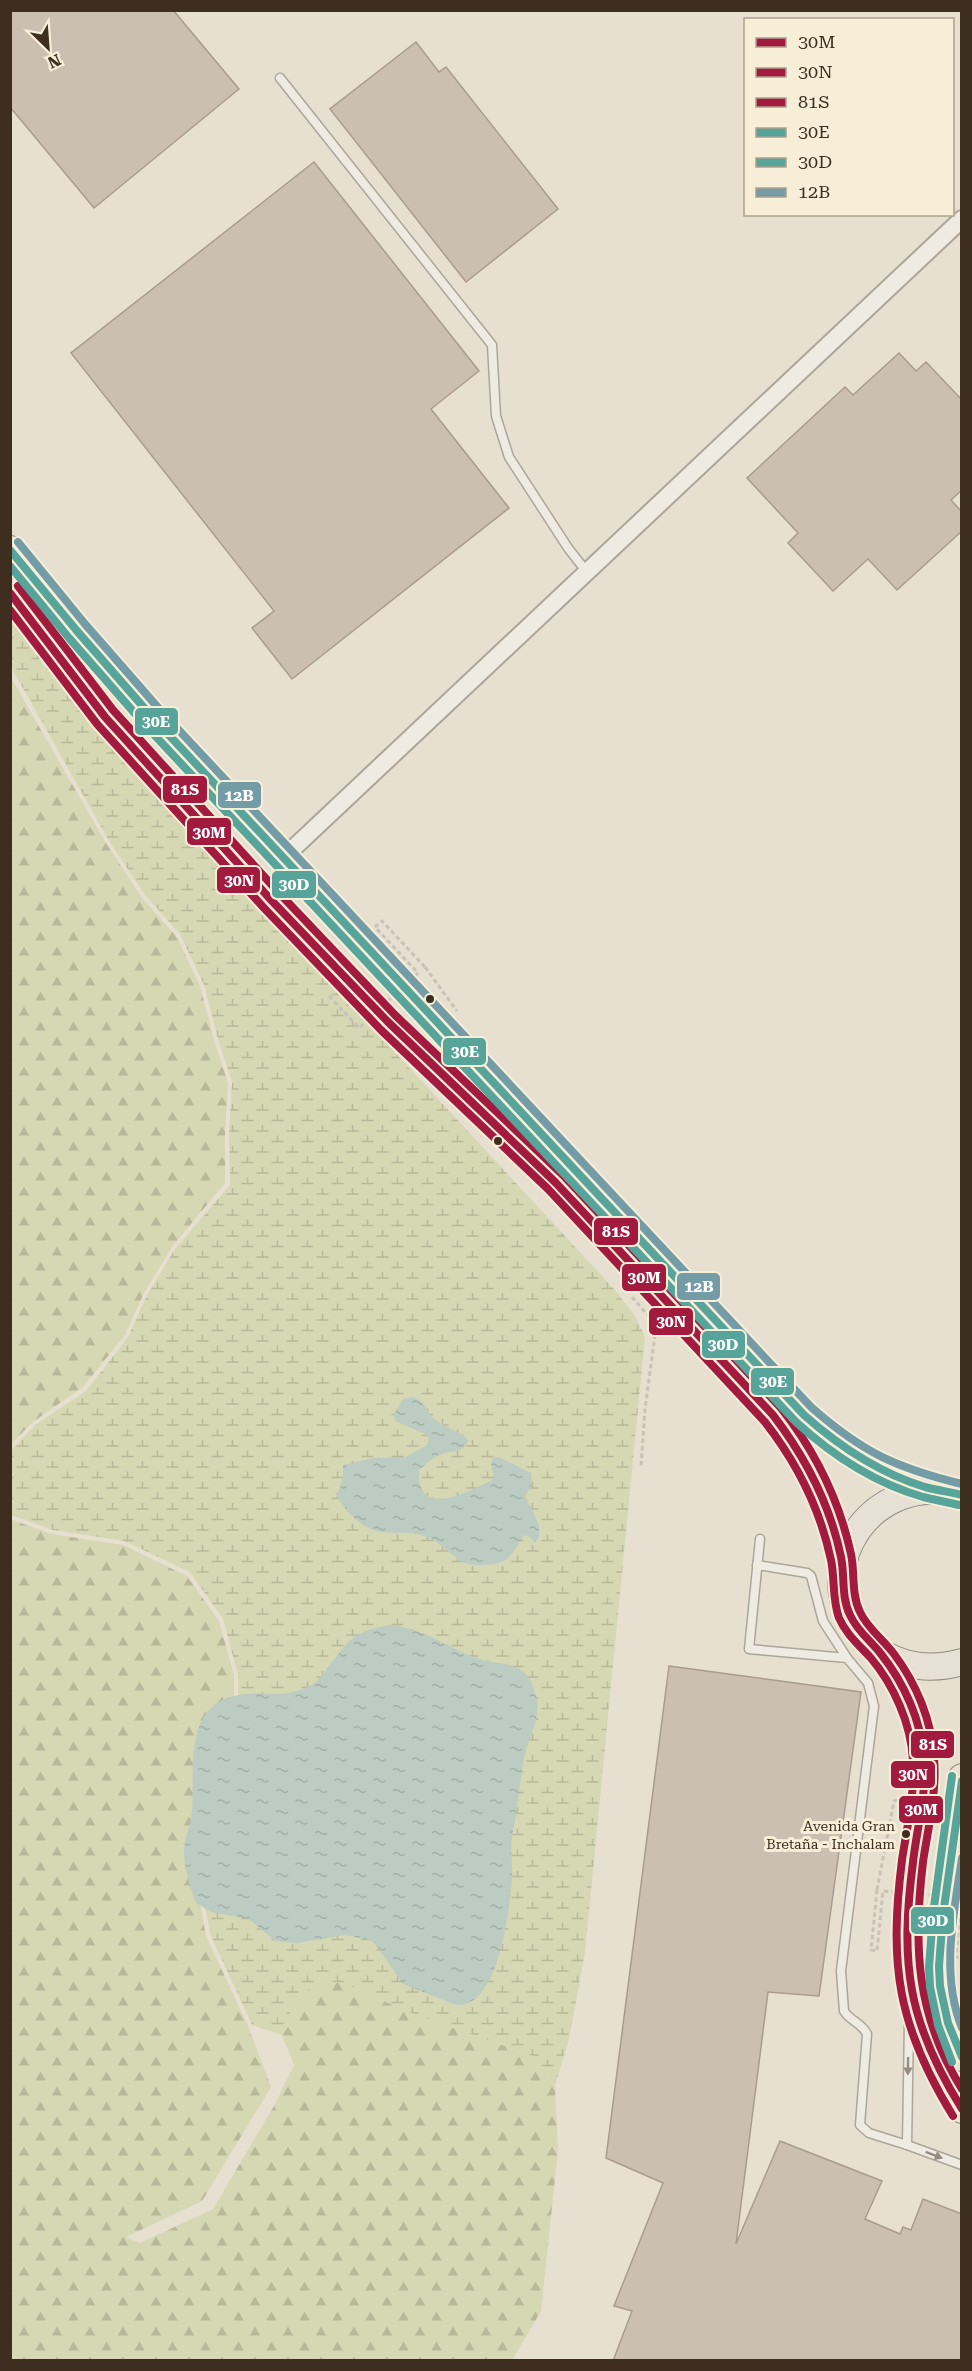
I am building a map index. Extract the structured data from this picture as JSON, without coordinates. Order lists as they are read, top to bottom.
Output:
{
  "places": ["Avenida Gran Bretaña - Inchalam"],
  "lines": [
    "transit line 12B",
    "transit line 30E",
    "transit line 30D",
    "transit line 81S",
    "transit line 30M",
    "transit line 30N"
  ],
  "legend": [
    "30M",
    "30N",
    "81S",
    "30E",
    "30D",
    "12B"
  ],
  "north": "bottom right"
}
